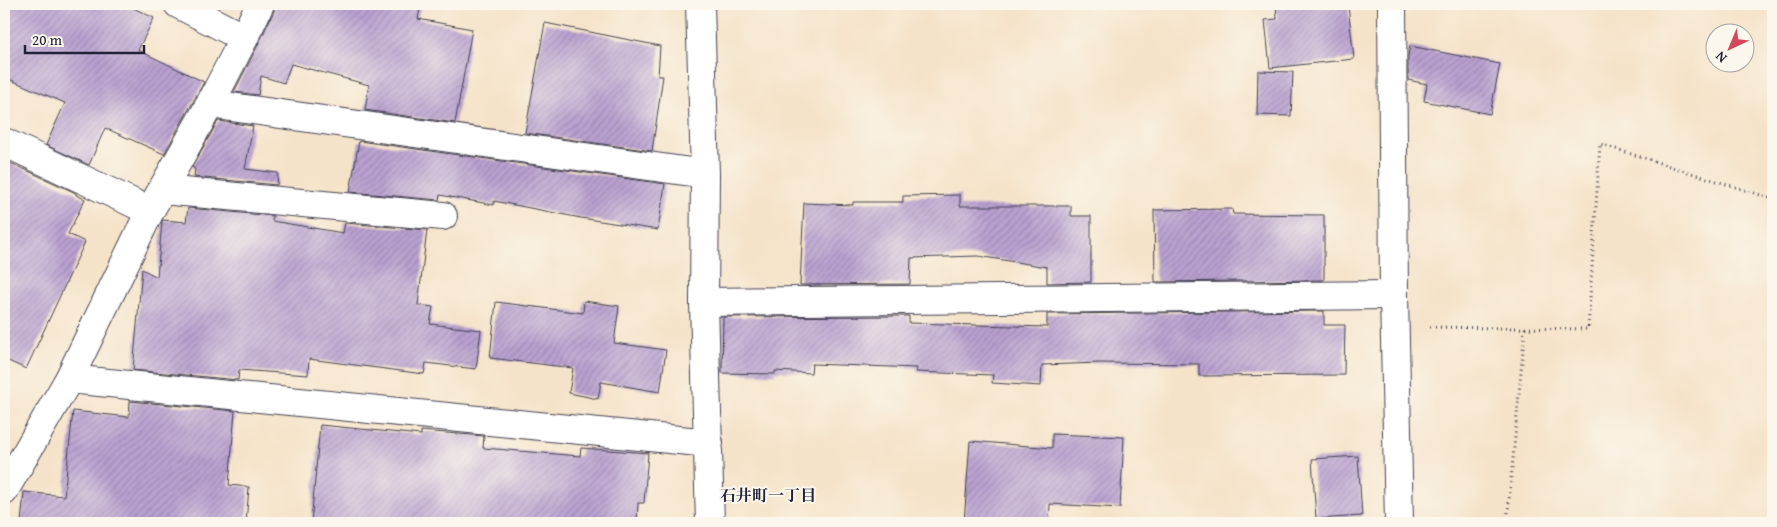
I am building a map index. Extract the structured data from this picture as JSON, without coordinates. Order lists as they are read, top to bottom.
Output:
{
  "districts": ["石井町一丁目"],
  "scale_bar": "20 m",
  "north": "bottom left"
}
